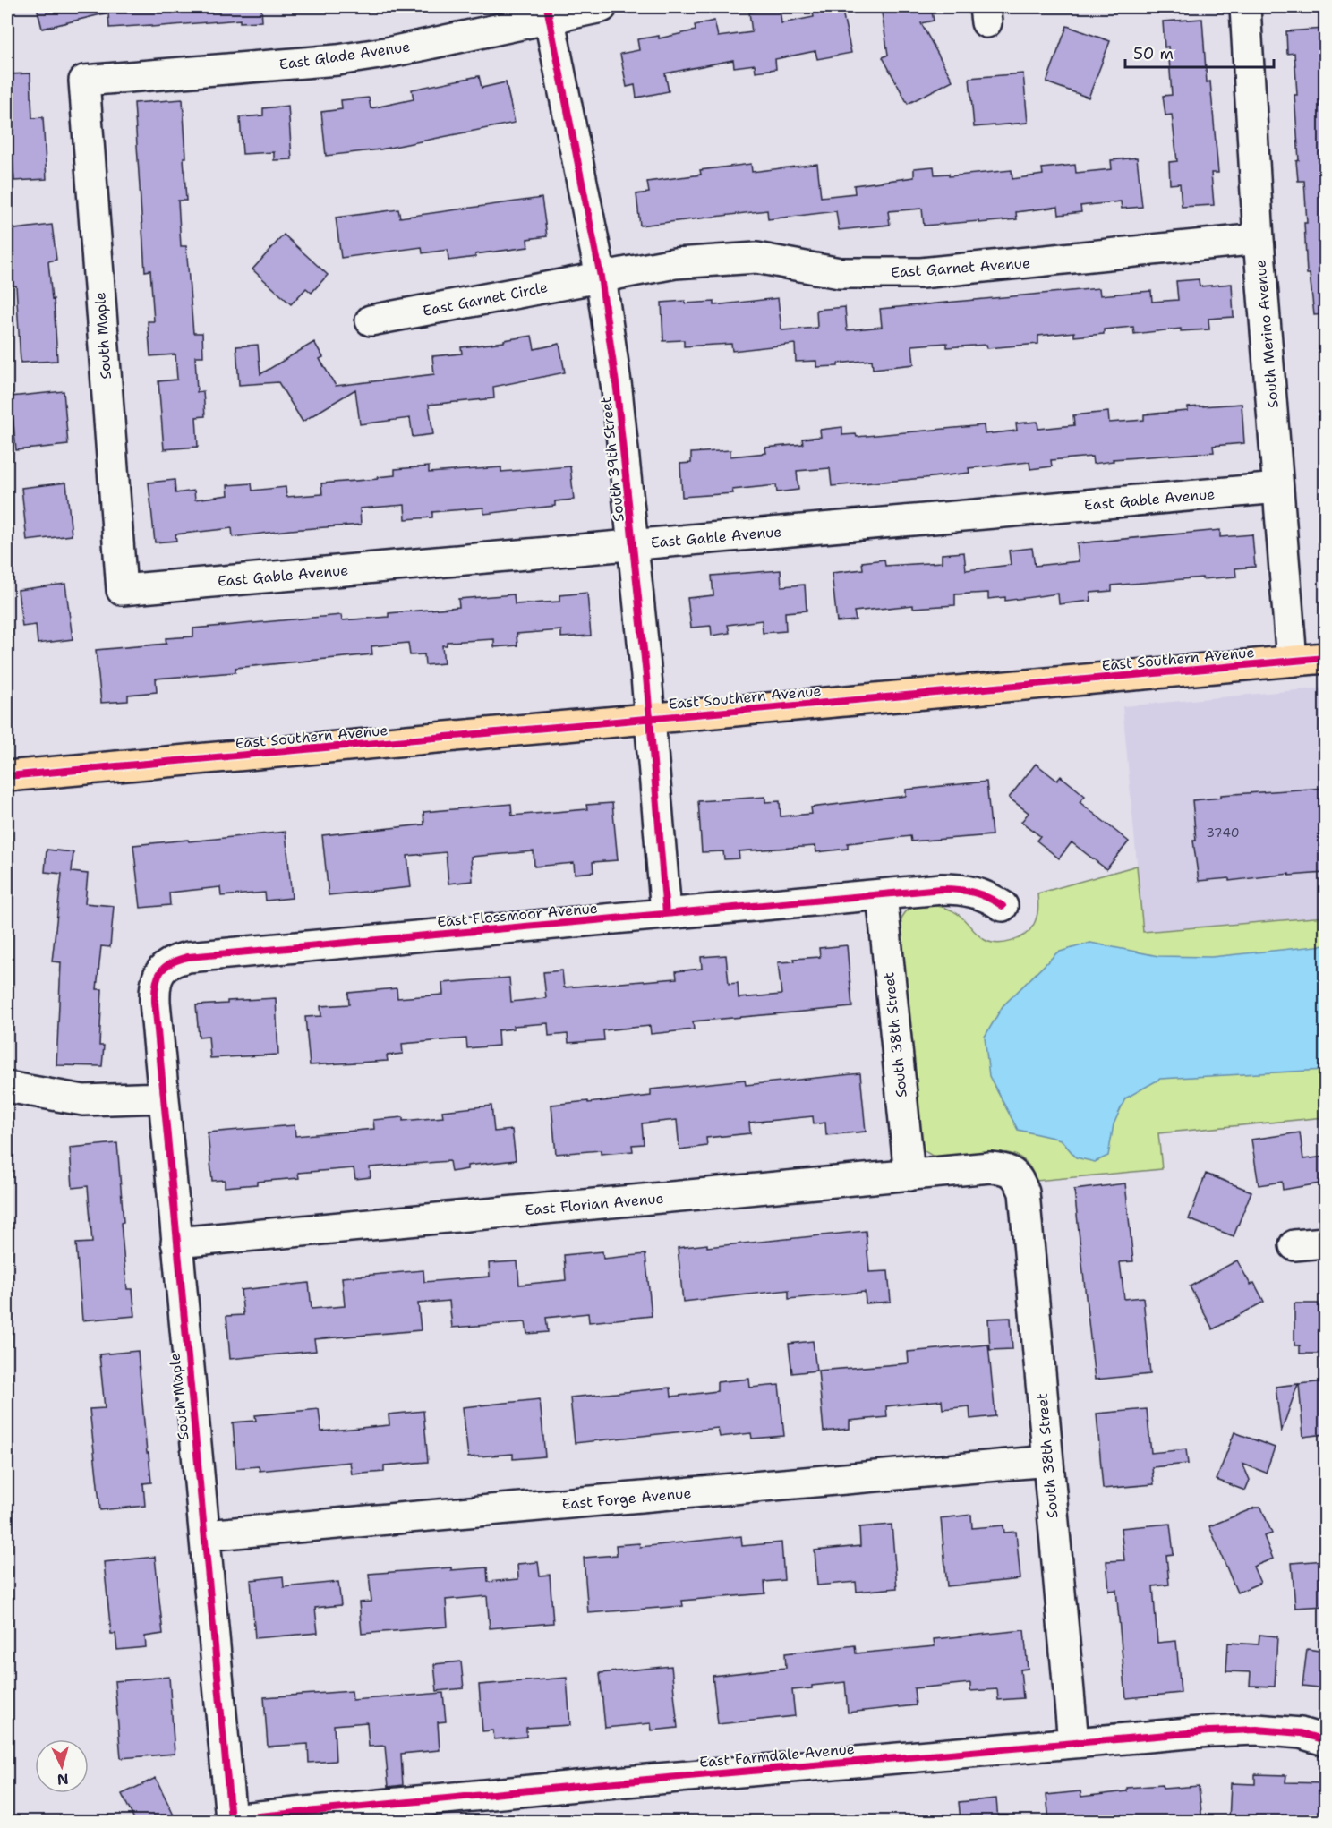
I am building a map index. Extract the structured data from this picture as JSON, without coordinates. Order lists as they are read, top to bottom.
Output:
{
  "streets": {
    "main road": ["East Southern Avenue"],
    "street": [
      "East Glade Avenue",
      "East Garnet Avenue",
      "East Garnet Circle",
      "South Merino Avenue",
      "South Maple",
      "South 39th Street",
      "East Gable Avenue",
      "East Flossmoor Avenue",
      "South 38th Street",
      "East Florian Avenue",
      "East Forge Avenue",
      "East Farmdale Avenue"
    ]
  },
  "crossings": [
    ["East Glade Avenue", "South Maple"],
    ["East Glade Avenue", "South 39th Street"],
    ["East Garnet Avenue", "East Garnet Circle"],
    ["East Garnet Avenue", "South Merino Avenue"],
    ["East Garnet Avenue", "South 39th Street"],
    ["East Garnet Circle", "South 39th Street"],
    ["South Merino Avenue", "East Gable Avenue"],
    ["South Merino Avenue", "East Southern Avenue"],
    ["South Maple", "East Gable Avenue"],
    ["South Maple", "East Flossmoor Avenue"],
    ["South Maple", "East Florian Avenue"],
    ["South Maple", "East Forge Avenue"],
    ["South Maple", "East Farmdale Avenue"],
    ["South 39th Street", "East Gable Avenue"],
    ["South 39th Street", "East Southern Avenue"],
    ["South 39th Street", "East Flossmoor Avenue"],
    ["East Flossmoor Avenue", "South 38th Street"],
    ["South 38th Street", "East Florian Avenue"],
    ["South 38th Street", "East Forge Avenue"],
    ["South 38th Street", "East Farmdale Avenue"]
  ],
  "house_numbers": ["3740"],
  "scale_bar": "50 m",
  "north": "bottom"
}
